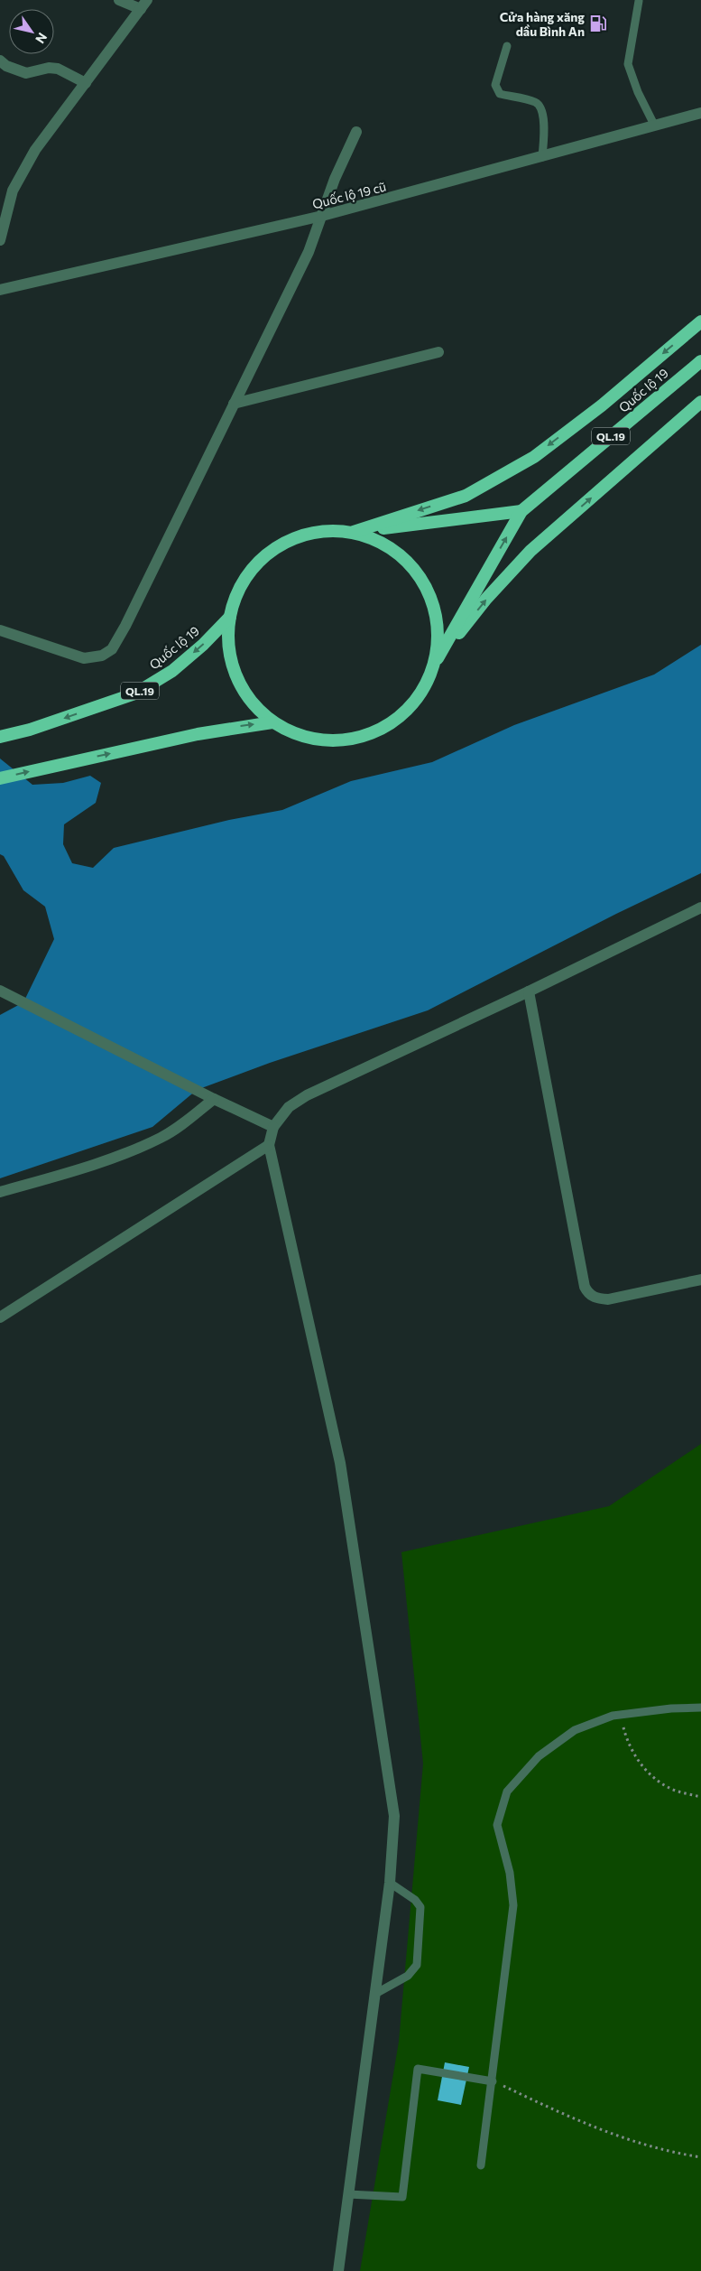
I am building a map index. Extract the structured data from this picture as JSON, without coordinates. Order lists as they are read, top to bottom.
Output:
{
  "streets": {
    "highway": ["Quốc lộ 19", "QL.19"],
    "street": ["Quốc lộ 19 cũ"]
  },
  "places": {
    "fuel station": ["Cửa hàng xăng dầu Bình An"]
  },
  "north": "bottom right"
}
